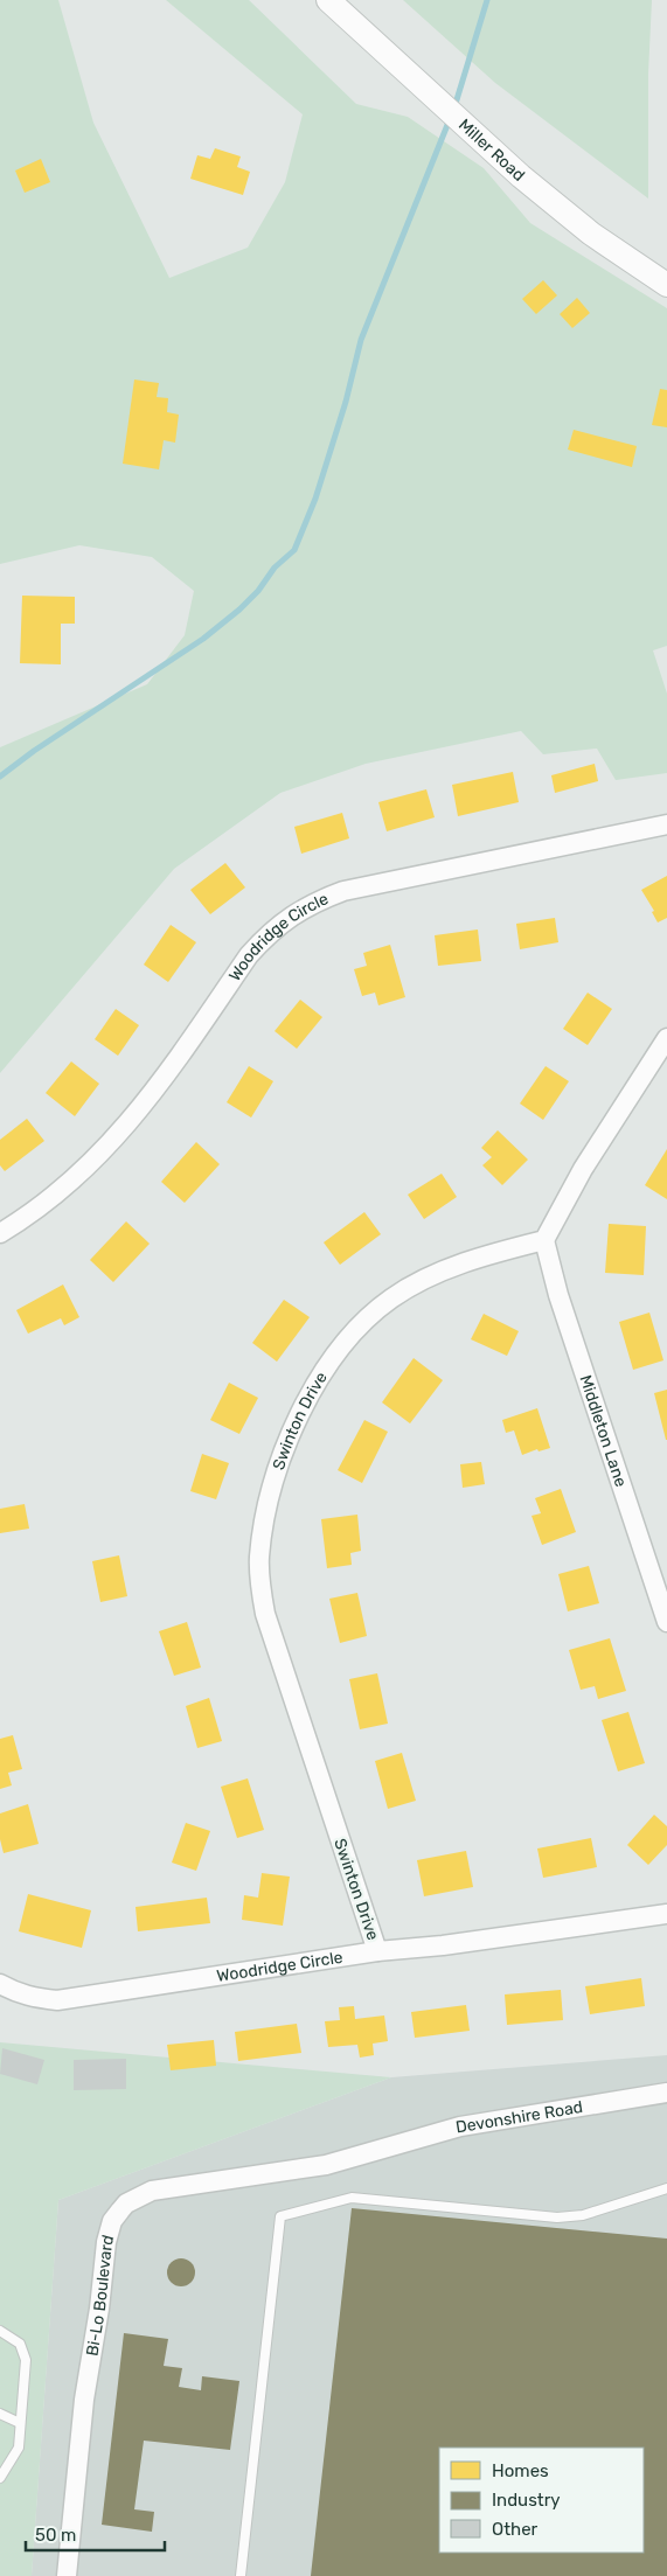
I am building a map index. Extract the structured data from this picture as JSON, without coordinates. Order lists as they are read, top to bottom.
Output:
{
  "streets": {
    "street": [
      "Miller Road",
      "Woodridge Circle",
      "Swinton Drive",
      "Middleton Lane",
      "Devonshire Road",
      "Bi-Lo Boulevard"
    ]
  },
  "crossings": [
    ["Woodridge Circle", "Swinton Drive"],
    ["Swinton Drive", "Middleton Lane"],
    ["Devonshire Road", "Bi-Lo Boulevard"]
  ],
  "legend": ["Homes", "Industry", "Other"],
  "scale_bar": "50 m"
}
